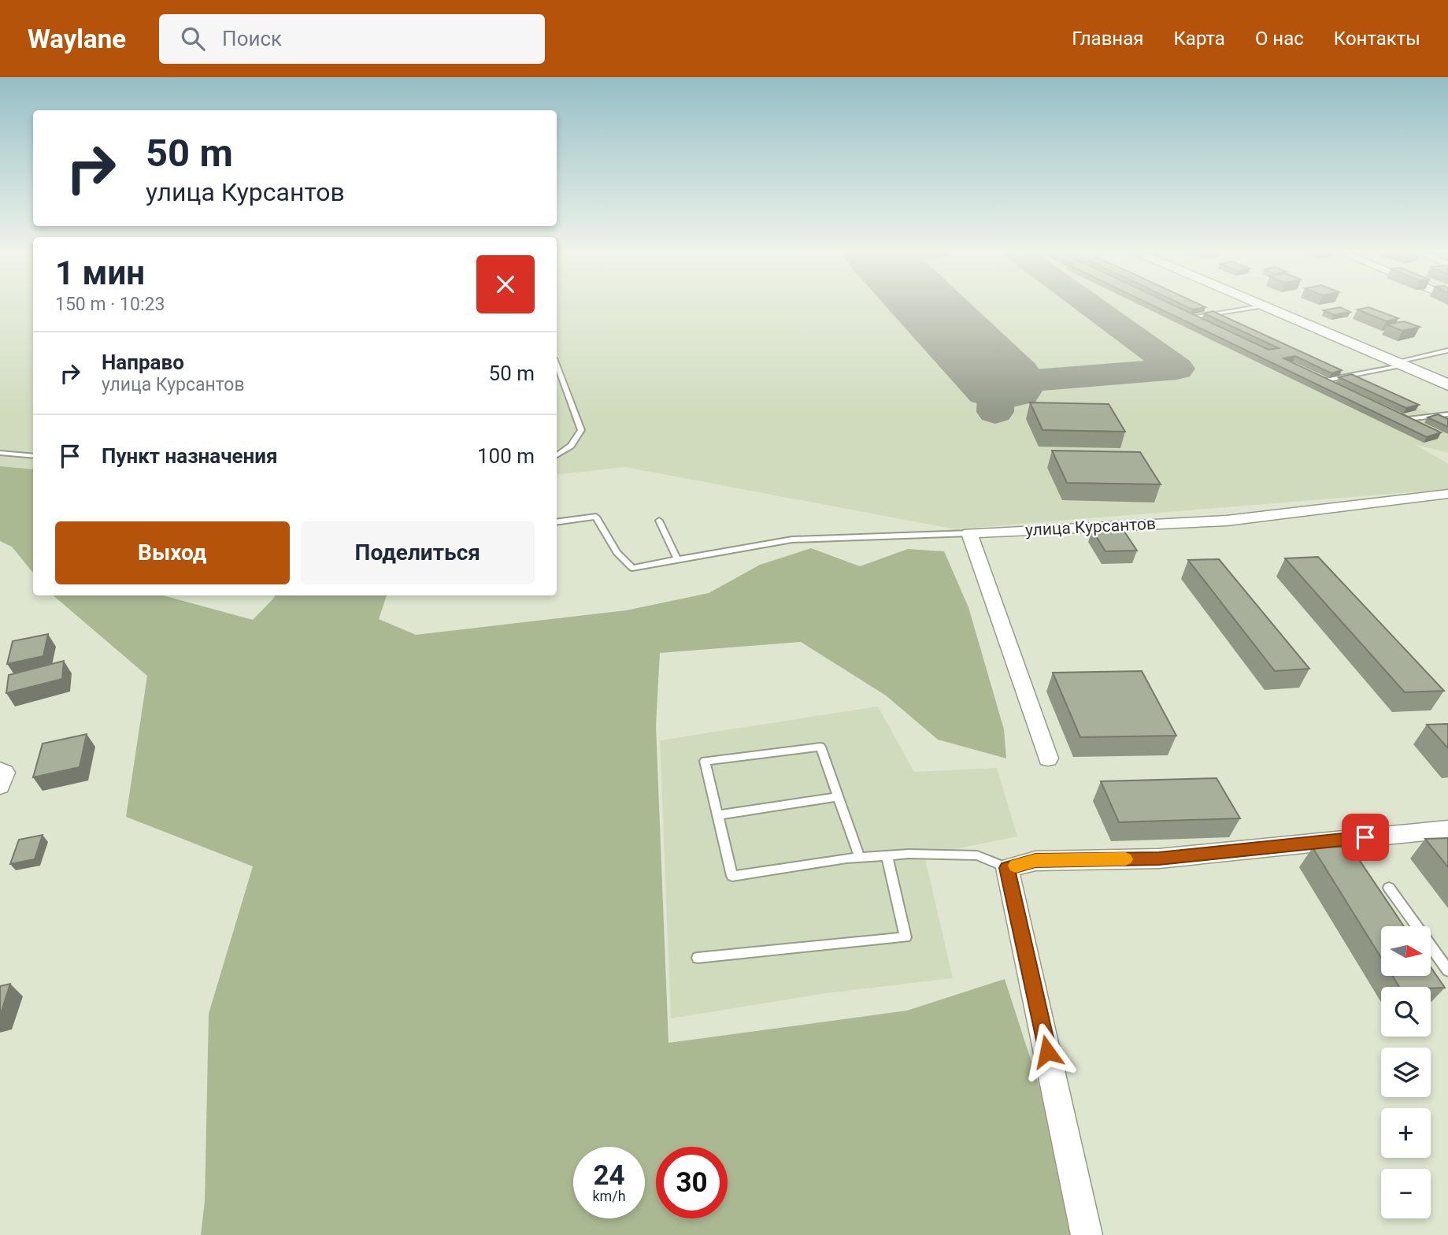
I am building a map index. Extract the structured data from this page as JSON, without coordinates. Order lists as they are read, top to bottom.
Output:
{
  "streets": {
    "street": ["улица Курсантов"]
  },
  "north": "right",
  "page": {
    "header": "Waylane",
    "search": "Поиск",
    "nav": [
      "Главная",
      "Карта",
      "О нас",
      "Контакты"
    ],
    "turn": ["50 m", "улица Курсантов"],
    "heading": ["1 мин", "150 m · 10:23"],
    "list": [
      {
        "name": "Направо",
        "note": "улица Курсантов",
        "value": "50 m"
      },
      {
        "name": "Пункт назначения",
        "value": "100 m"
      }
    ],
    "buttons": ["Выход", "Поделиться"],
    "map_buttons": ["+", "−"],
    "speed": "24 km/h",
    "limit": "30"
  }
}
